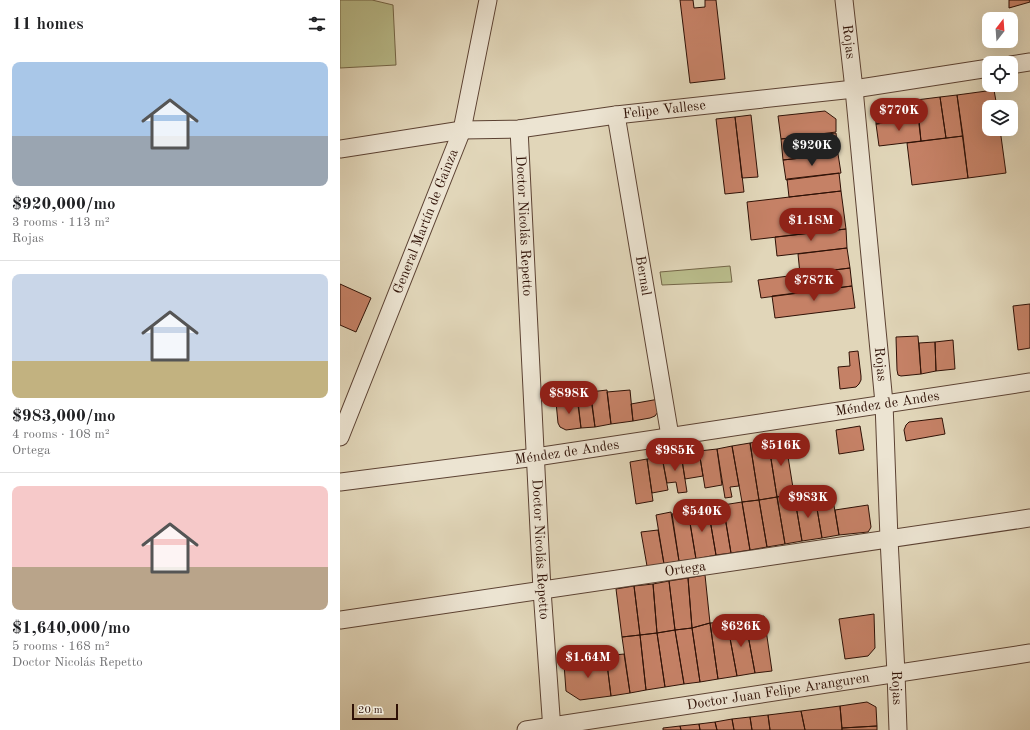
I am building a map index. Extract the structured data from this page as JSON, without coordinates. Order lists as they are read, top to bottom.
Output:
{
  "streets": {
    "street": [
      "Rojas",
      "Felipe Vallese",
      "General Martín de Gainza",
      "Doctor Nicolás Repetto",
      "Bernal",
      "Méndez de Andes",
      "Ortega",
      "Doctor Juan Felipe Aranguren"
    ]
  },
  "crossings": [
    ["Rojas", "Felipe Vallese"],
    ["Rojas", "Méndez de Andes"],
    ["Rojas", "Ortega"],
    ["Rojas", "Doctor Juan Felipe Aranguren"],
    ["Felipe Vallese", "General Martín de Gainza"],
    ["Felipe Vallese", "Doctor Nicolás Repetto"],
    ["Felipe Vallese", "Bernal"],
    ["Doctor Nicolás Repetto", "Méndez de Andes"],
    ["Doctor Nicolás Repetto", "Ortega"],
    ["Doctor Nicolás Repetto", "Doctor Juan Felipe Aranguren"],
    ["Bernal", "Méndez de Andes"]
  ],
  "scale_bar": "20 m",
  "north": "top",
  "page": {
    "heading": "11 homes",
    "list": [
      {
        "name": "$920,000/mo",
        "note": "3 rooms · 113 m² · Rojas"
      },
      {
        "name": "$983,000/mo",
        "note": "4 rooms · 108 m² · Ortega"
      },
      {
        "name": "$1,640,000/mo",
        "note": "5 rooms · 168 m² · Doctor Nicolás Repetto"
      }
    ],
    "price": [
      "$770K",
      "$920K",
      "$1.18M",
      "$787K",
      "$898K",
      "$516K",
      "$985K",
      "$983K",
      "$540K",
      "$626K",
      "$1.64M"
    ],
    "scale": "20 m"
  }
}
